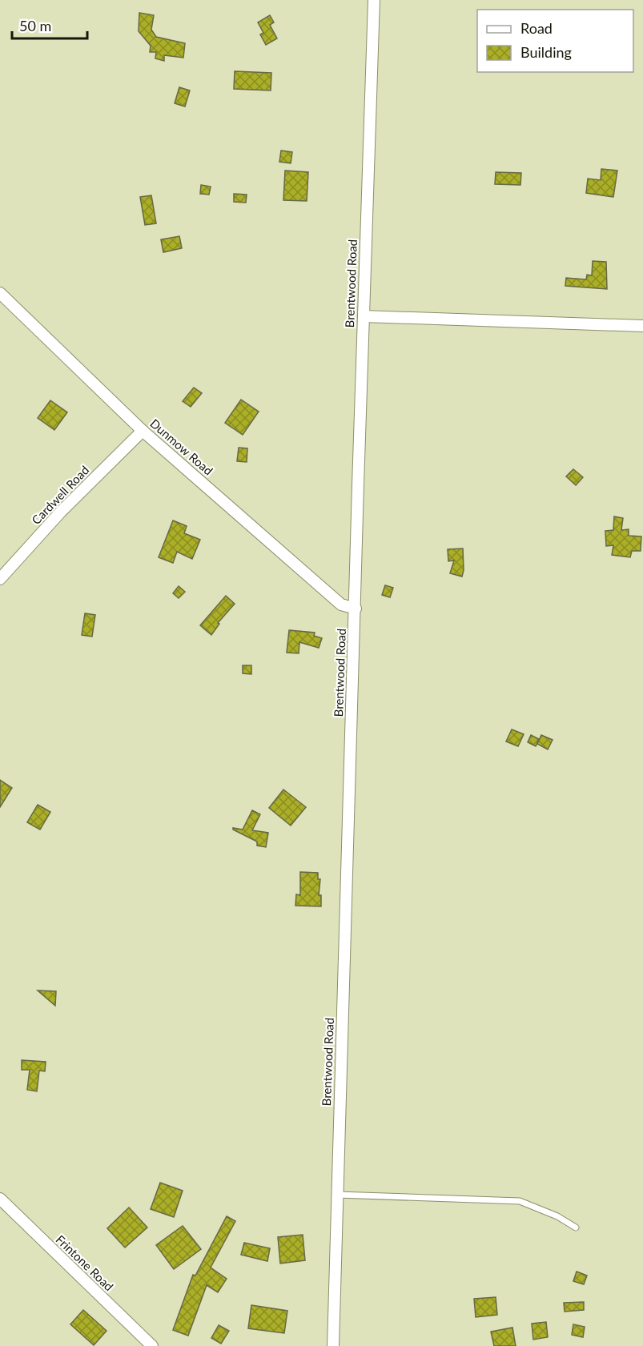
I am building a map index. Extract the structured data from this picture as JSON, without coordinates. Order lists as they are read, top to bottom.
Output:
{
  "streets": {
    "street": [
      "Brentwood Road",
      "Dunmow Road",
      "Cardwell Road",
      "Frintone Road"
    ]
  },
  "crossings": [
    ["Brentwood Road", "Dunmow Road"],
    ["Dunmow Road", "Cardwell Road"]
  ],
  "legend": ["Road", "Building"],
  "scale_bar": "50 m"
}
